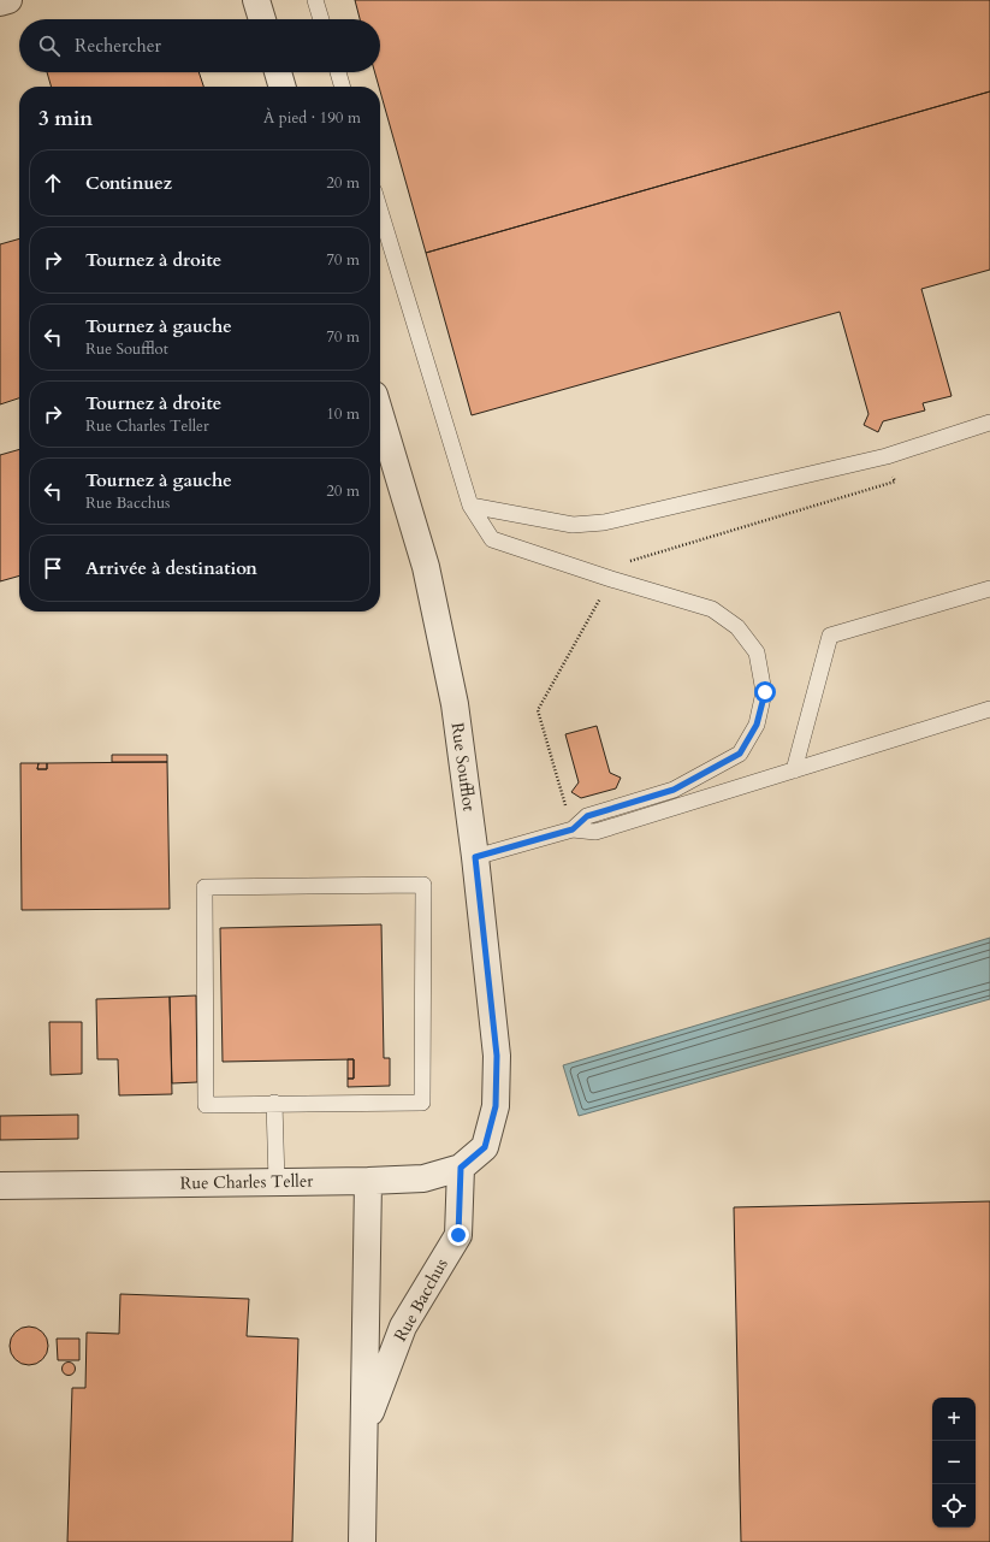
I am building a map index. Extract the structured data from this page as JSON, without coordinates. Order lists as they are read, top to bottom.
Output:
{
  "streets": {
    "street": ["Rue Soufflot", "Rue Charles Teller", "Rue Bacchus"]
  },
  "crossings": [
    ["Rue Soufflot", "Rue Charles Teller"],
    ["Rue Charles Teller", "Rue Bacchus"]
  ],
  "page": {
    "search": "Rechercher",
    "heading": ["3 min", "À pied · 190 m"],
    "list": [
      ["Continuez", "20 m"],
      ["Tournez à droite", "70 m"],
      ["Tournez à gauche", "Rue Soufflot", "70 m"],
      ["Tournez à droite", "Rue Charles Teller", "10 m"],
      ["Tournez à gauche", "Rue Bacchus", "20 m"],
      "Arrivée à destination"
    ],
    "map_buttons": ["+", "−"]
  }
}
